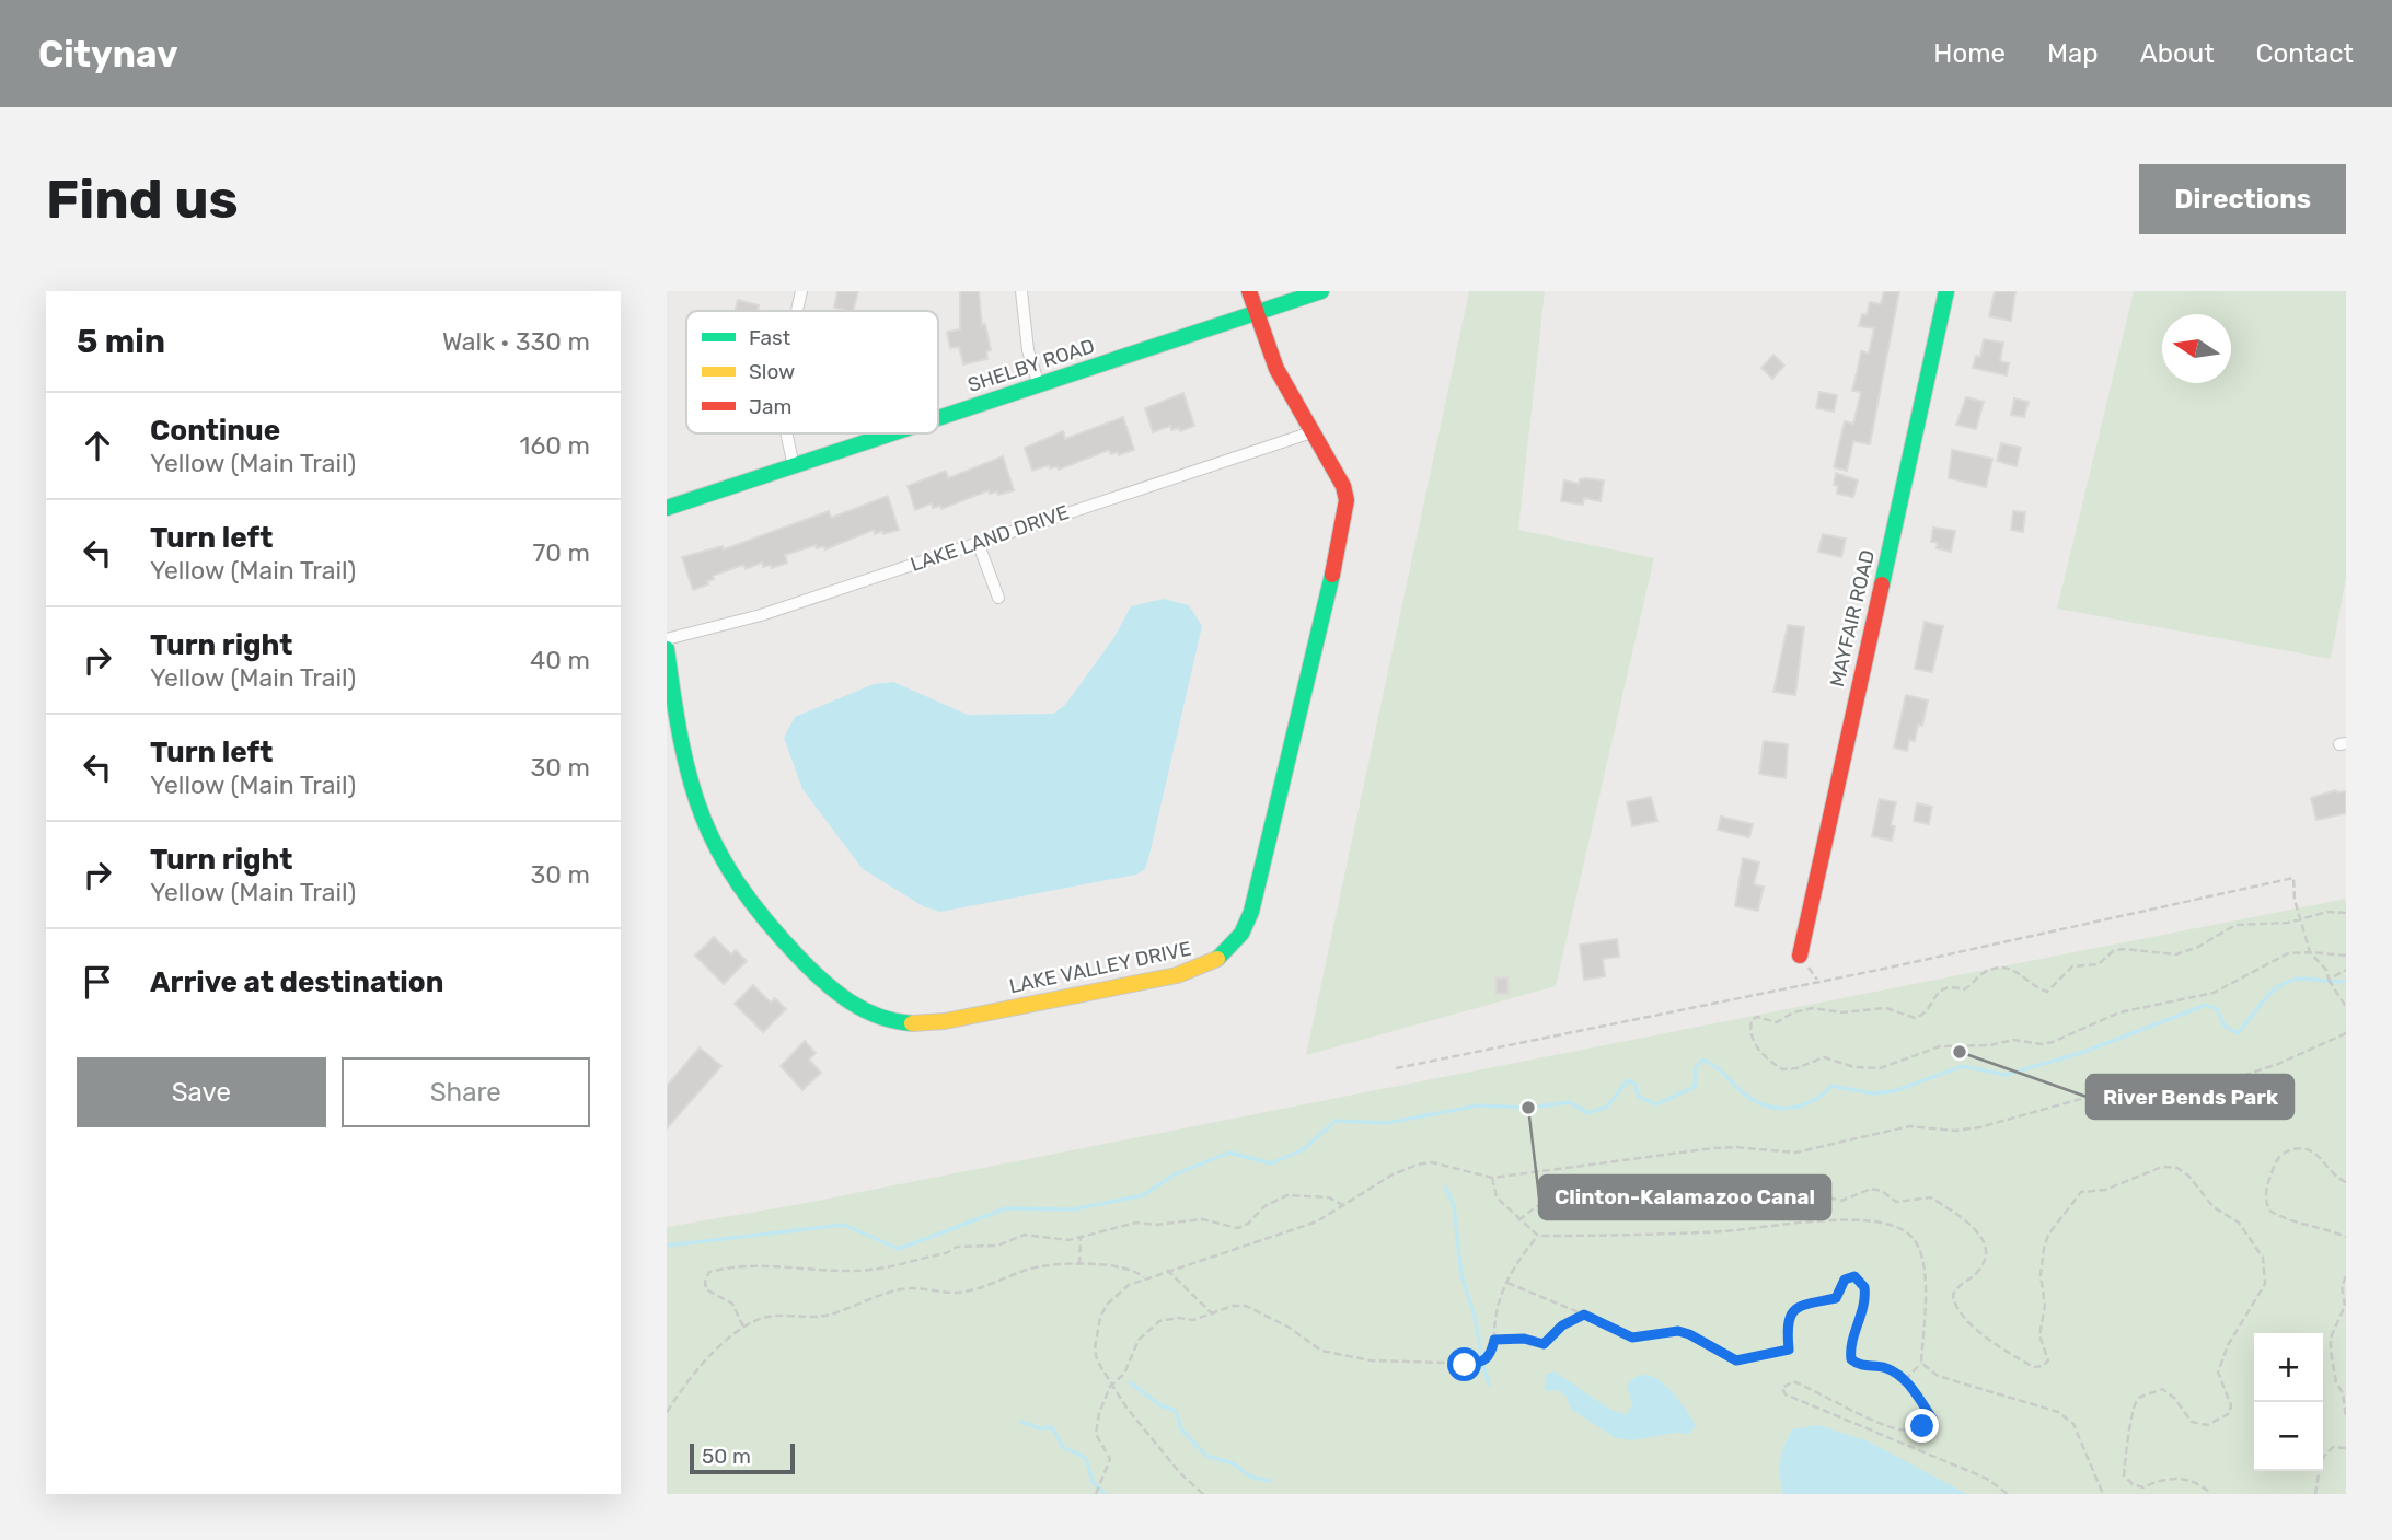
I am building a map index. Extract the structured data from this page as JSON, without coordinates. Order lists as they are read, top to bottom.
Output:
{
  "streets": {
    "street": [
      "SHELBY ROAD",
      "LAKE LAND DRIVE",
      "MAYFAIR ROAD",
      "LAKE VALLEY DRIVE"
    ]
  },
  "crossings": [
    ["SHELBY ROAD", "LAKE VALLEY DRIVE"],
    ["LAKE LAND DRIVE", "LAKE VALLEY DRIVE"]
  ],
  "places": ["River Bends Park", "Clinton-Kalamazoo Canal"],
  "legend": ["Fast", "Slow", "Jam"],
  "scale_bar": "50 m",
  "north": "left",
  "page": {
    "header": "Citynav",
    "nav": [
      "Home",
      "Map",
      "About",
      "Contact"
    ],
    "buttons": [
      "Directions",
      ["Save", "Share"]
    ],
    "title": "Find us",
    "heading": ["5 min", "Walk · 330 m"],
    "list": [
      ["Continue", "Yellow (Main Trail)", "160 m"],
      ["Turn left", "Yellow (Main Trail)", "70 m"],
      ["Turn right", "Yellow (Main Trail)", "40 m"],
      ["Turn left", "Yellow (Main Trail)", "30 m"],
      ["Turn right", "Yellow (Main Trail)", "30 m"],
      "Arrive at destination"
    ],
    "map_buttons": ["+", "−"],
    "scale": "50 m"
  }
}
